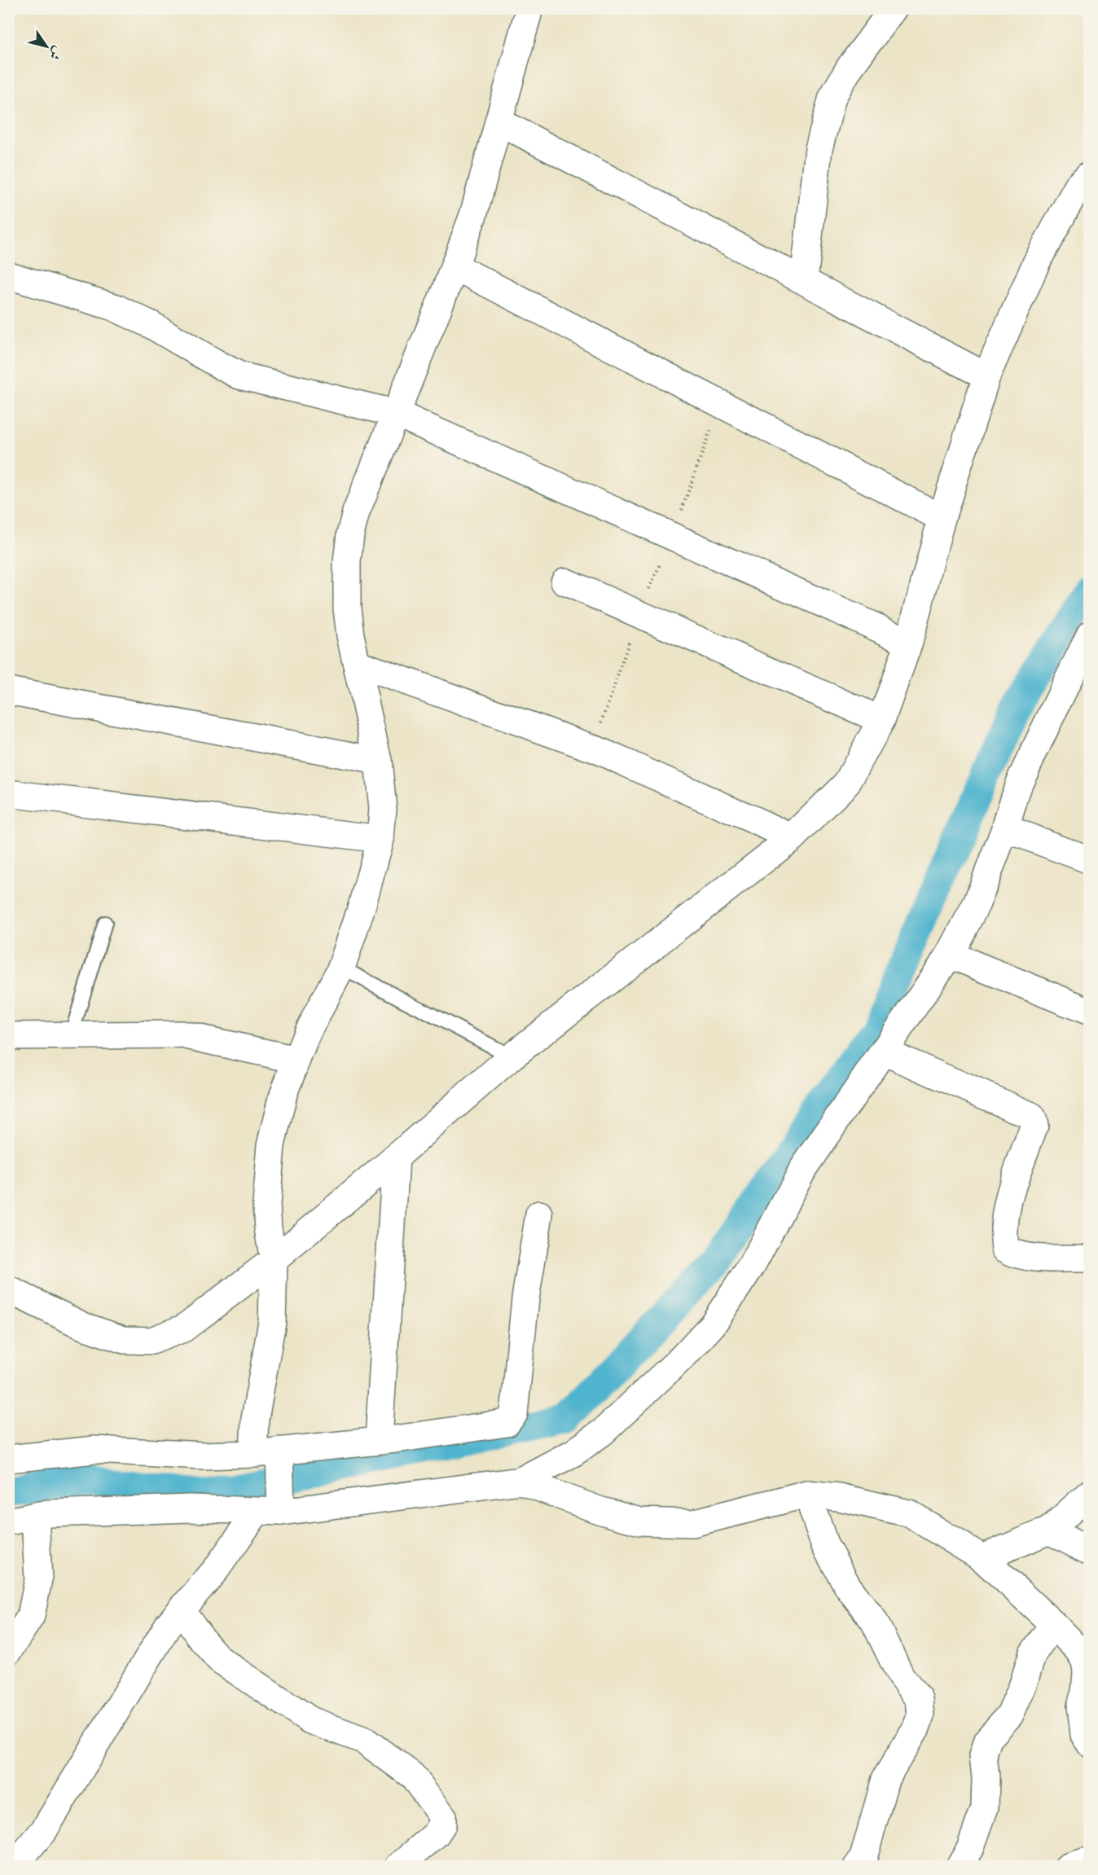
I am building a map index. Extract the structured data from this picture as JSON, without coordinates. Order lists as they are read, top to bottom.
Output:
{
  "north": "bottom right"
}
